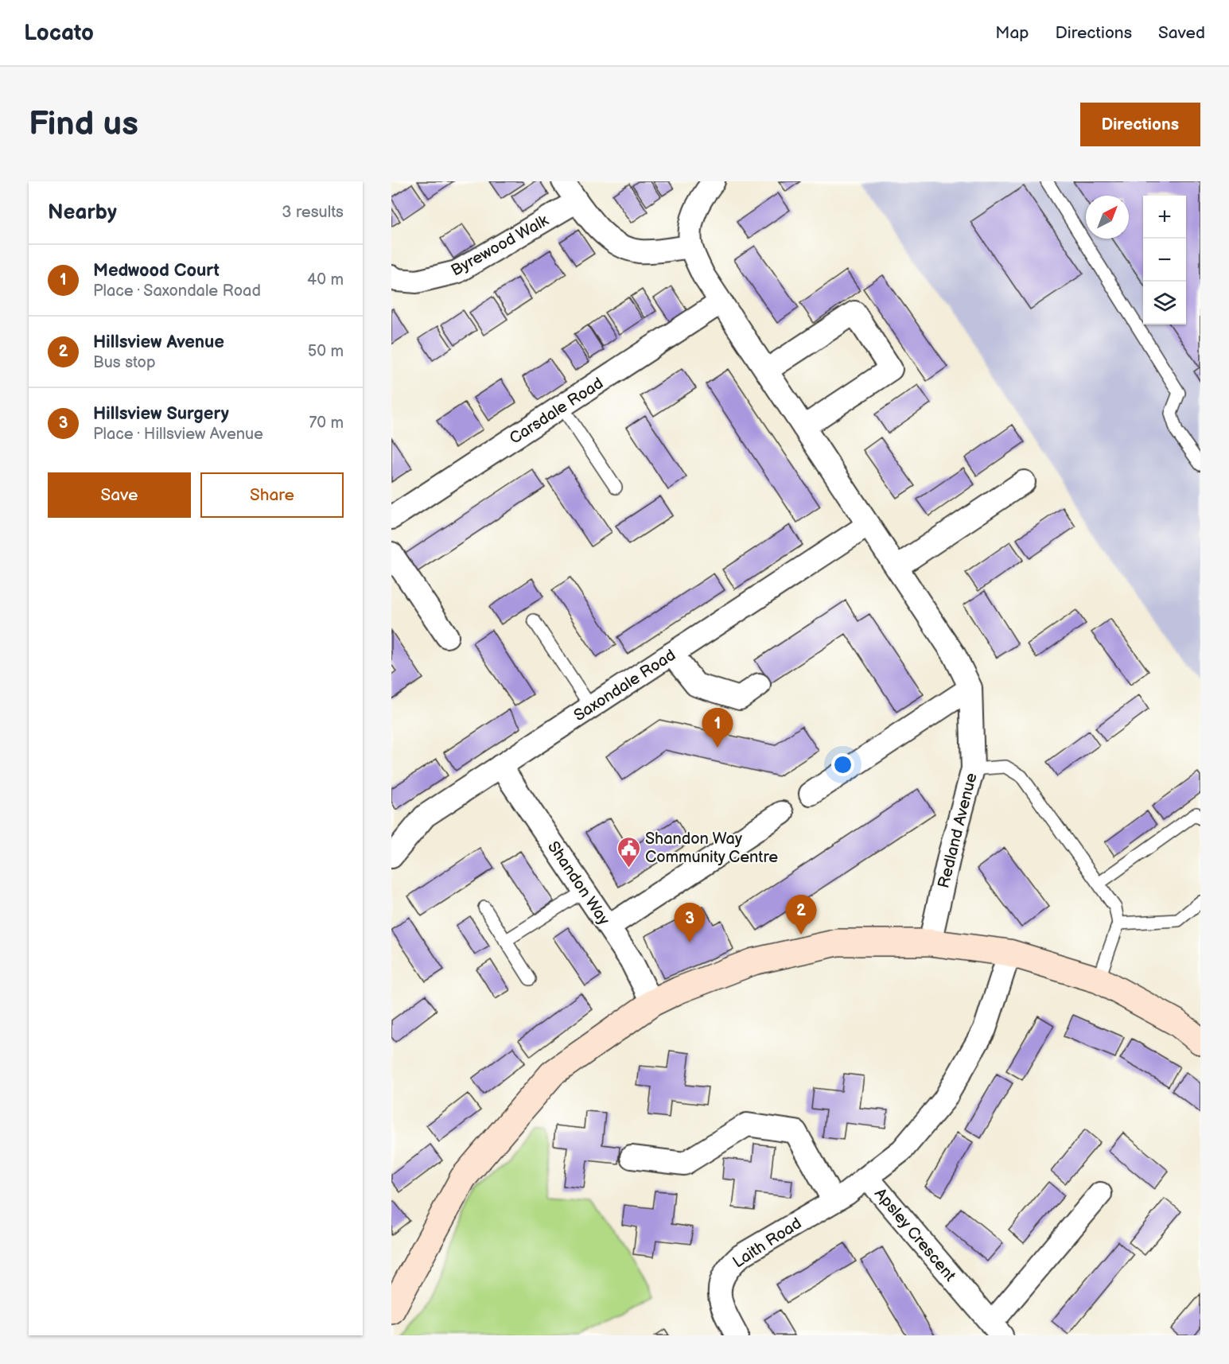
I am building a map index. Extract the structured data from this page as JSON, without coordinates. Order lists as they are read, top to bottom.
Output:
{
  "streets": {
    "street": [
      "Byrewood Walk",
      "Carsdale Road",
      "Saxondale Road",
      "Redland Avenue",
      "Shandon Way",
      "Apsley Crescent",
      "Laith Road"
    ]
  },
  "crossings": [
    ["Carsdale Road", "Redland Avenue"],
    ["Saxondale Road", "Redland Avenue"],
    ["Saxondale Road", "Shandon Way"],
    ["Apsley Crescent", "Laith Road"]
  ],
  "places": {
    "public building": ["Shandon Way Community Centre"]
  },
  "north": "top right",
  "page": {
    "header": "Locato",
    "nav": ["Map", "Directions", "Saved"],
    "buttons": [
      "Directions",
      ["Save", "Share"]
    ],
    "title": "Find us",
    "heading": ["Nearby", "3 results"],
    "map_buttons": ["+", "−"],
    "list": [
      {
        "mark": "1",
        "name": "Medwood Court",
        "note": "Place · Saxondale Road",
        "value": "40 m"
      },
      {
        "mark": "2",
        "name": "Hillsview Avenue",
        "note": "Bus stop",
        "value": "50 m"
      },
      {
        "mark": "3",
        "name": "Hillsview Surgery",
        "note": "Place · Hillsview Avenue",
        "value": "70 m"
      }
    ],
    "pins": ["1", "2", "3"]
  }
}
